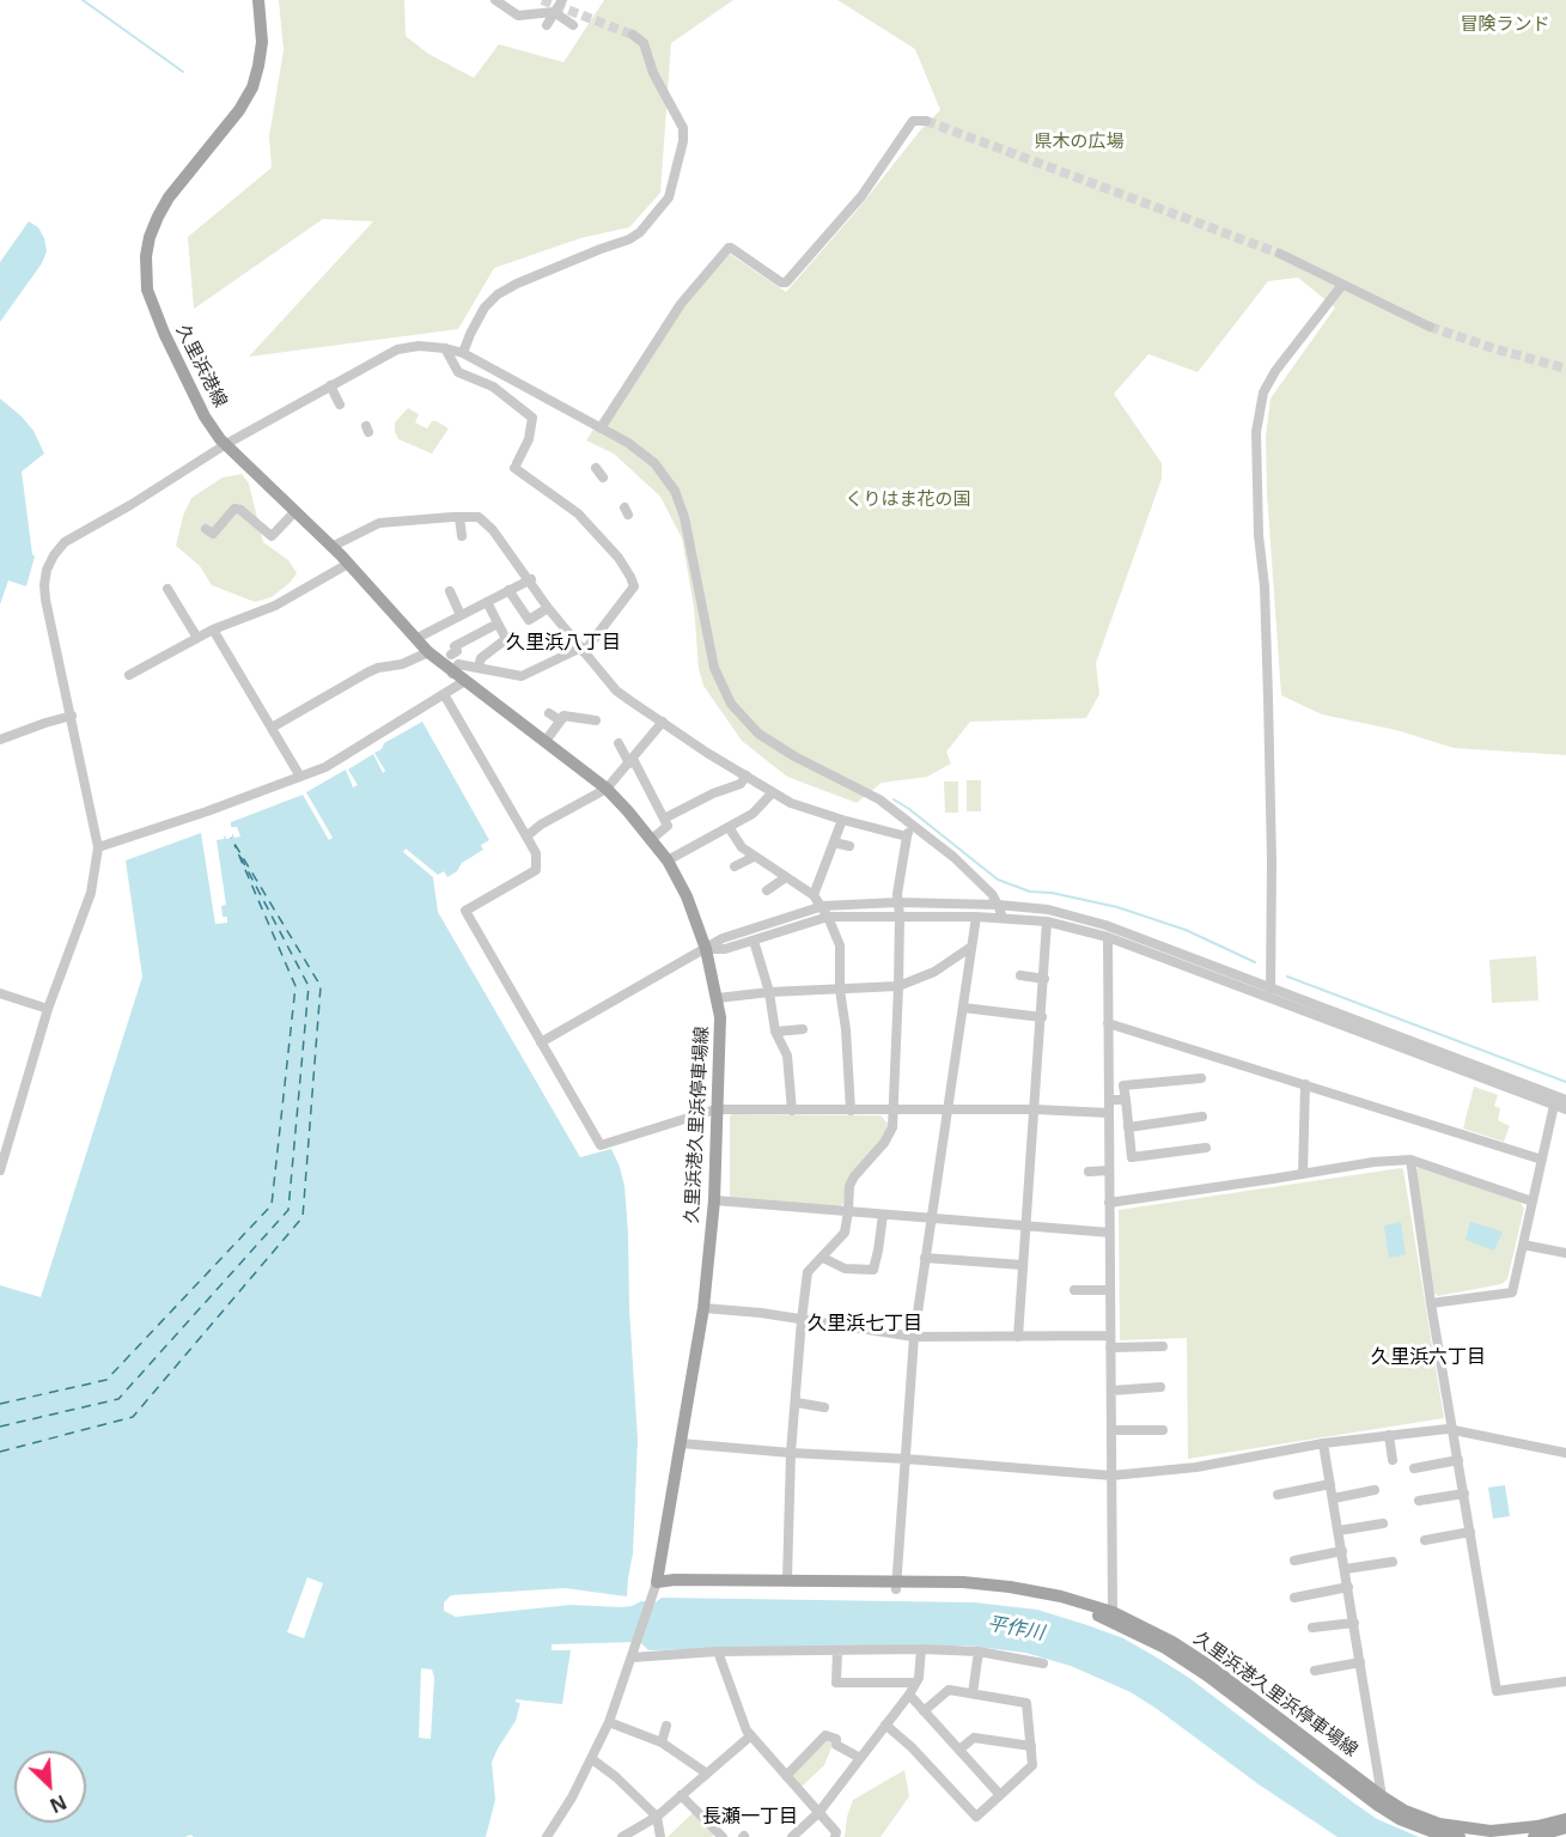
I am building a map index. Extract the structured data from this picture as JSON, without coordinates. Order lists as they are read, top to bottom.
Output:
{
  "streets": {
    "main road": ["久里浜港線", "久里浜港久里浜停車場線"]
  },
  "crossings": [
    ["久里浜港線", "久里浜港久里浜停車場線"]
  ],
  "districts": [
    "久里浜八丁目",
    "久里浜七丁目",
    "久里浜六丁目",
    "長瀬一丁目"
  ],
  "water": ["平作川"],
  "parks": ["冒険ランド", "県木の広場", "くりはま花の国"],
  "north": "bottom right"
}
